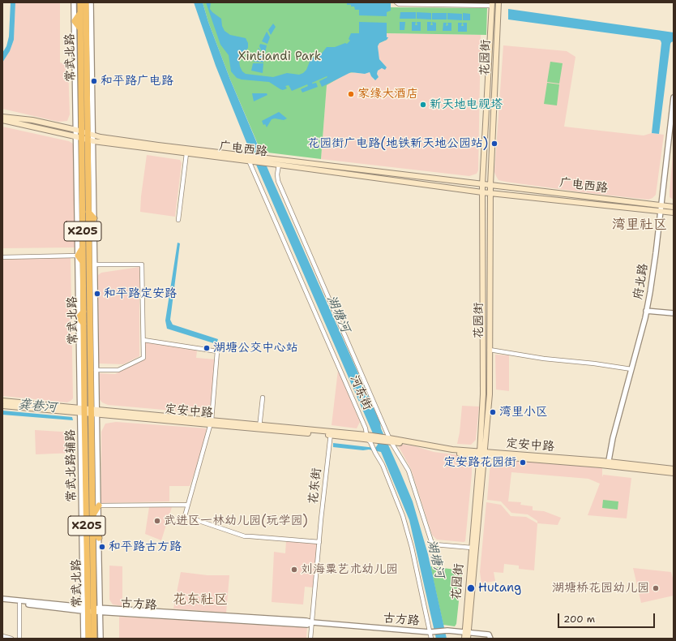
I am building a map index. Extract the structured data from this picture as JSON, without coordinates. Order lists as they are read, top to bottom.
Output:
{
  "streets": {
    "main road": [
      "常武北路",
      "花园街",
      "广电西路",
      "X205",
      "定安中路"
    ],
    "street": [
      "府北路",
      "河东街",
      "常武北路辅路",
      "花东街",
      "古方路"
    ]
  },
  "crossings": [
    ["常武北路", "广电西路"],
    ["常武北路", "定安中路"],
    ["常武北路", "常武北路辅路"],
    ["常武北路", "古方路"],
    ["花园街", "广电西路"],
    ["花园街", "定安中路"],
    ["花园街", "古方路"],
    ["广电西路", "府北路"],
    ["广电西路", "河东街"],
    ["广电西路", "常武北路辅路"],
    ["府北路", "定安中路"],
    ["河东街", "定安中路"],
    ["河东街", "古方路"],
    ["定安中路", "常武北路辅路"],
    ["定安中路", "花东街"],
    ["常武北路辅路", "古方路"],
    ["花东街", "古方路"]
  ],
  "districts": ["湾里社区", "花东社区"],
  "water": ["湖塘河", "龚巷河"],
  "parks": ["Xintiandi Park"],
  "places": [
    "和平路广电路",
    "家缘大酒店",
    "新天地电视塔",
    "花园街广电路(地铁新天地公园站)",
    "和平路定安路",
    "湖塘公交中心站",
    "湾里小区",
    "定安路花园街",
    "武进区一林幼儿园(玩学园)",
    "和平路古方路",
    "刘海粟艺术幼儿园",
    "Hutang",
    "湖塘桥花园幼儿园"
  ],
  "scale_bar": "200 m"
}
